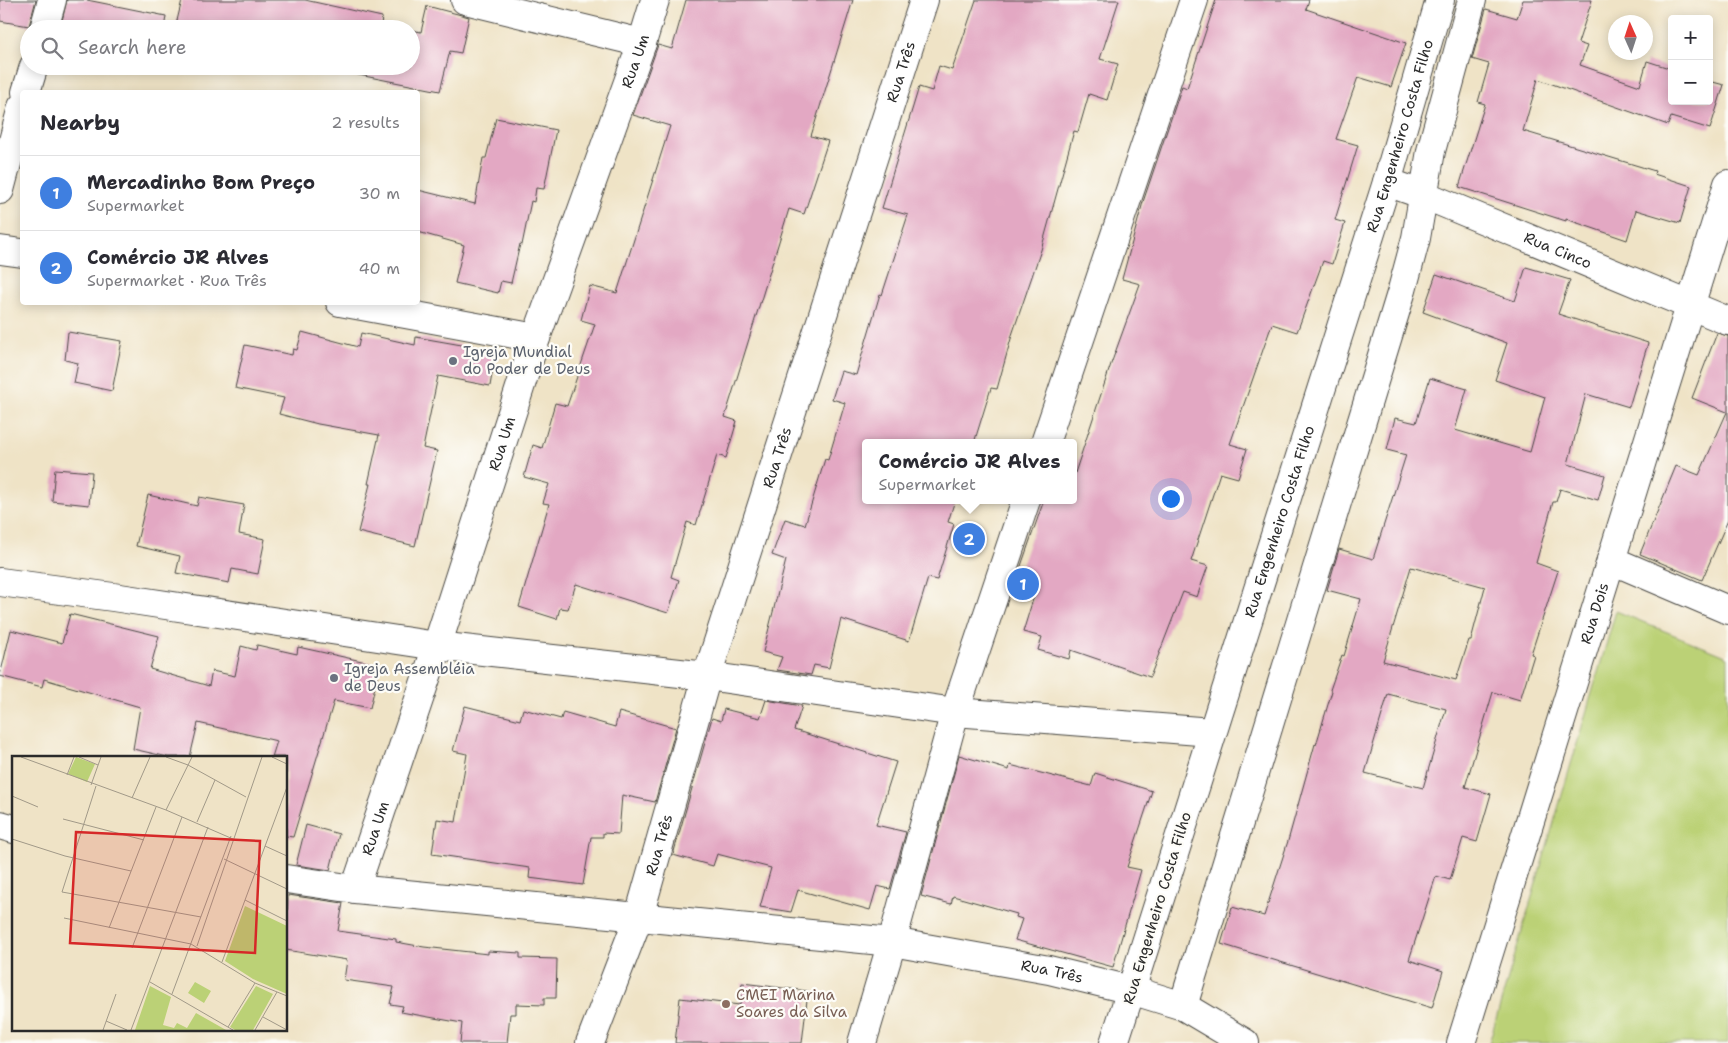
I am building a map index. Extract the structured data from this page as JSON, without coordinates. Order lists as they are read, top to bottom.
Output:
{
  "streets": {
    "street": [
      "Rua Um",
      "Rua Três",
      "Rua Engenheiro Costa Filho",
      "Rua Cinco",
      "Rua Dois"
    ]
  },
  "crossings": [
    ["Rua Um", "Rua Três"],
    ["Rua Três", "Rua Engenheiro Costa Filho"],
    ["Rua Engenheiro Costa Filho", "Rua Cinco"],
    ["Rua Cinco", "Rua Dois"]
  ],
  "places": ["Igreja Mundial do Poder de Deus", "Igreja Assembléia de Deus", "CMEI Marina Soares da Silva"],
  "north": "top",
  "page": {
    "map_buttons": ["+", "−"],
    "search": "Search here",
    "heading": ["Nearby", "2 results"],
    "list": [
      {
        "mark": "1",
        "name": "Mercadinho Bom Preço",
        "note": "Supermarket",
        "value": "30 m"
      },
      {
        "mark": "2",
        "name": "Comércio JR Alves",
        "note": "Supermarket · Rua Três",
        "value": "40 m"
      }
    ],
    "popup": ["Comércio JR Alves", "Supermarket"],
    "pins": ["2", "1"]
  }
}
